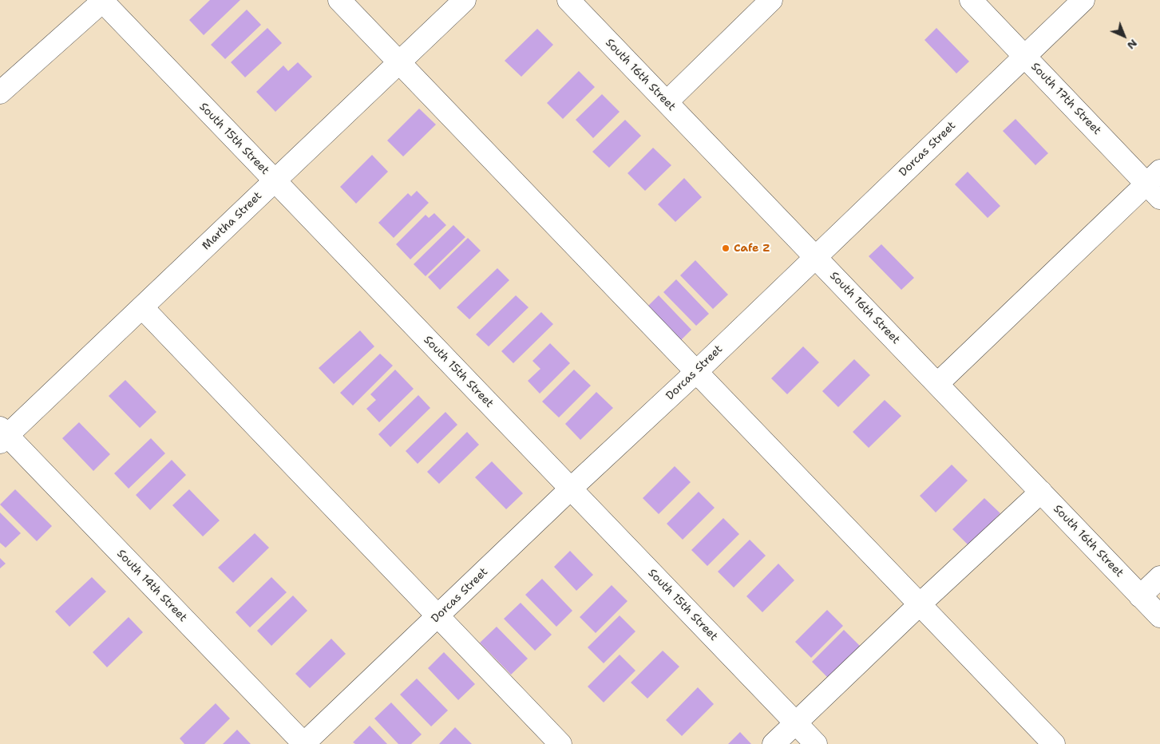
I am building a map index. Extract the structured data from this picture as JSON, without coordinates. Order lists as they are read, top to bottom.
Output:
{
  "streets": {
    "street": [
      "South 16th Street",
      "South 17th Street",
      "South 15th Street",
      "Dorcas Street",
      "Martha Street",
      "South 14th Street"
    ]
  },
  "crossings": [
    ["South 16th Street", "Dorcas Street"],
    ["South 17th Street", "Dorcas Street"],
    ["South 15th Street", "Dorcas Street"],
    ["South 15th Street", "Martha Street"],
    ["Dorcas Street", "South 14th Street"],
    ["Martha Street", "South 14th Street"]
  ],
  "places": ["Cafe Z"],
  "north": "bottom right"
}
